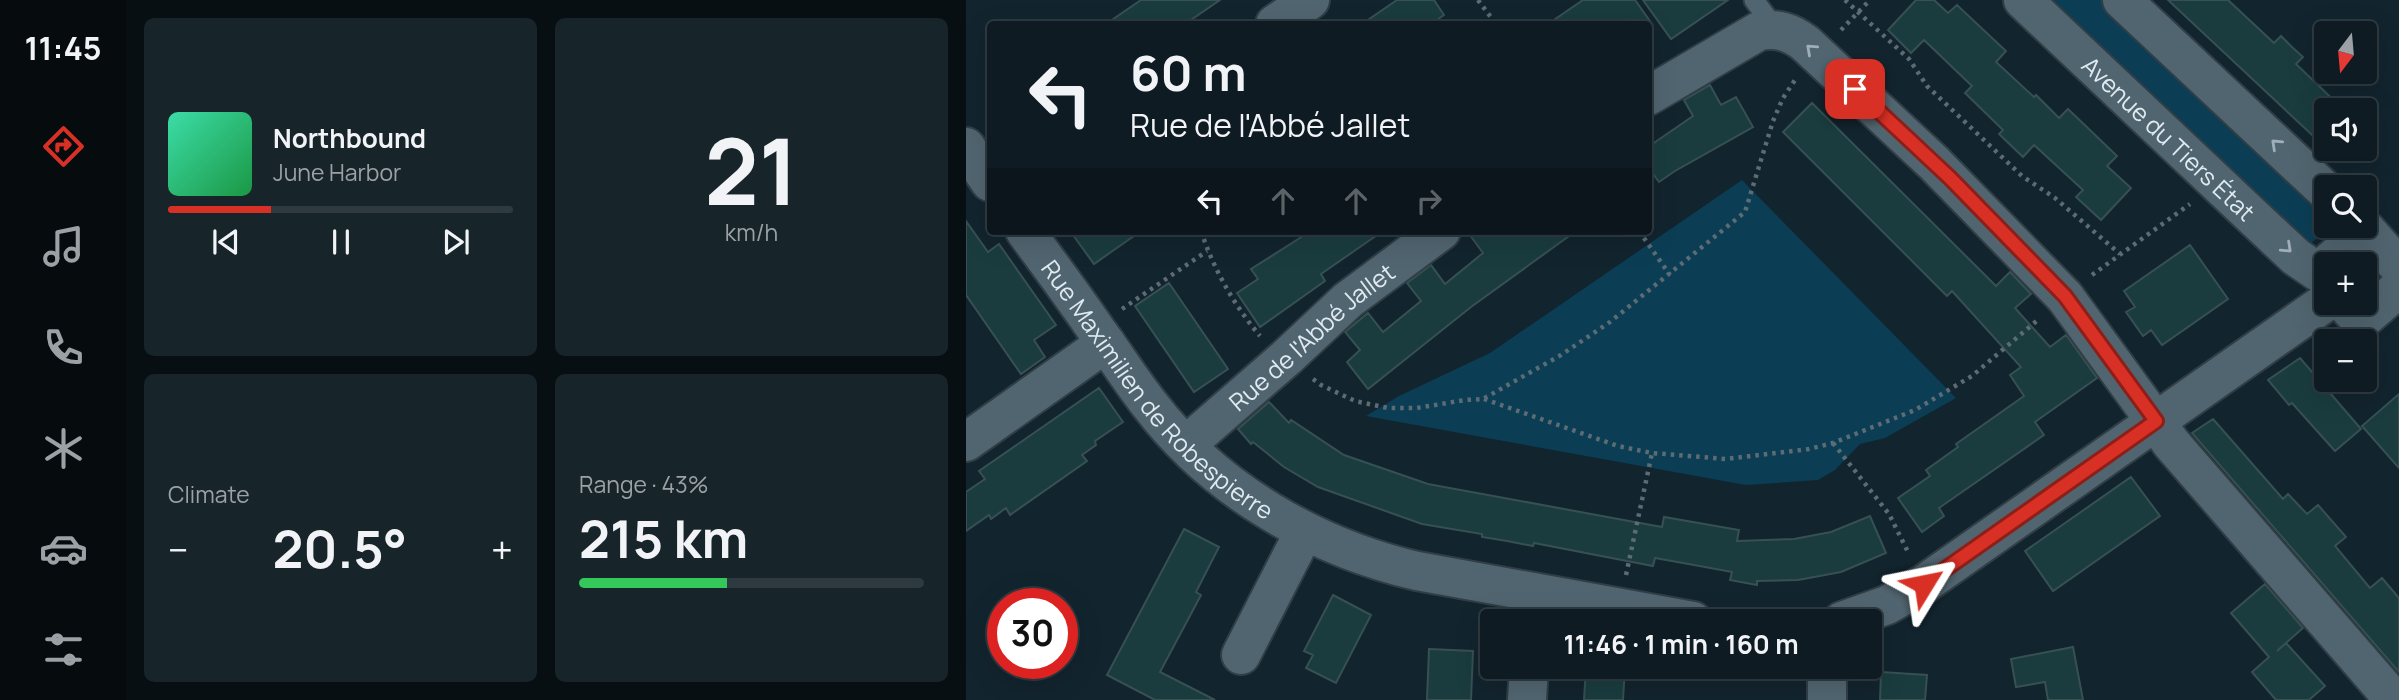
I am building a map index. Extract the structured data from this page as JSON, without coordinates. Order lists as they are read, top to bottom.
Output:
{
  "streets": {
    "street": ["Avenue du Tiers État", "Rue de l'Abbé Jallet", "Rue Maximilien de Robespierre"]
  },
  "crossings": [
    ["Rue de l'Abbé Jallet", "Rue Maximilien de Robespierre"]
  ],
  "north": "bottom",
  "page": {
    "tabs": "11:45",
    "tile": [
      ["21", "km/h"],
      "Climate",
      ["Range · 43%", "215 km"]
    ],
    "map_buttons": ["+", "−"],
    "turn": ["60 m", "Rue de l'Abbé Jallet"],
    "song": ["Northbound", "June Harbor"],
    "heat": ["−", "20.5°", "+"],
    "limit": "30",
    "trip": "11:46 · 1 min · 160 m"
  }
}
